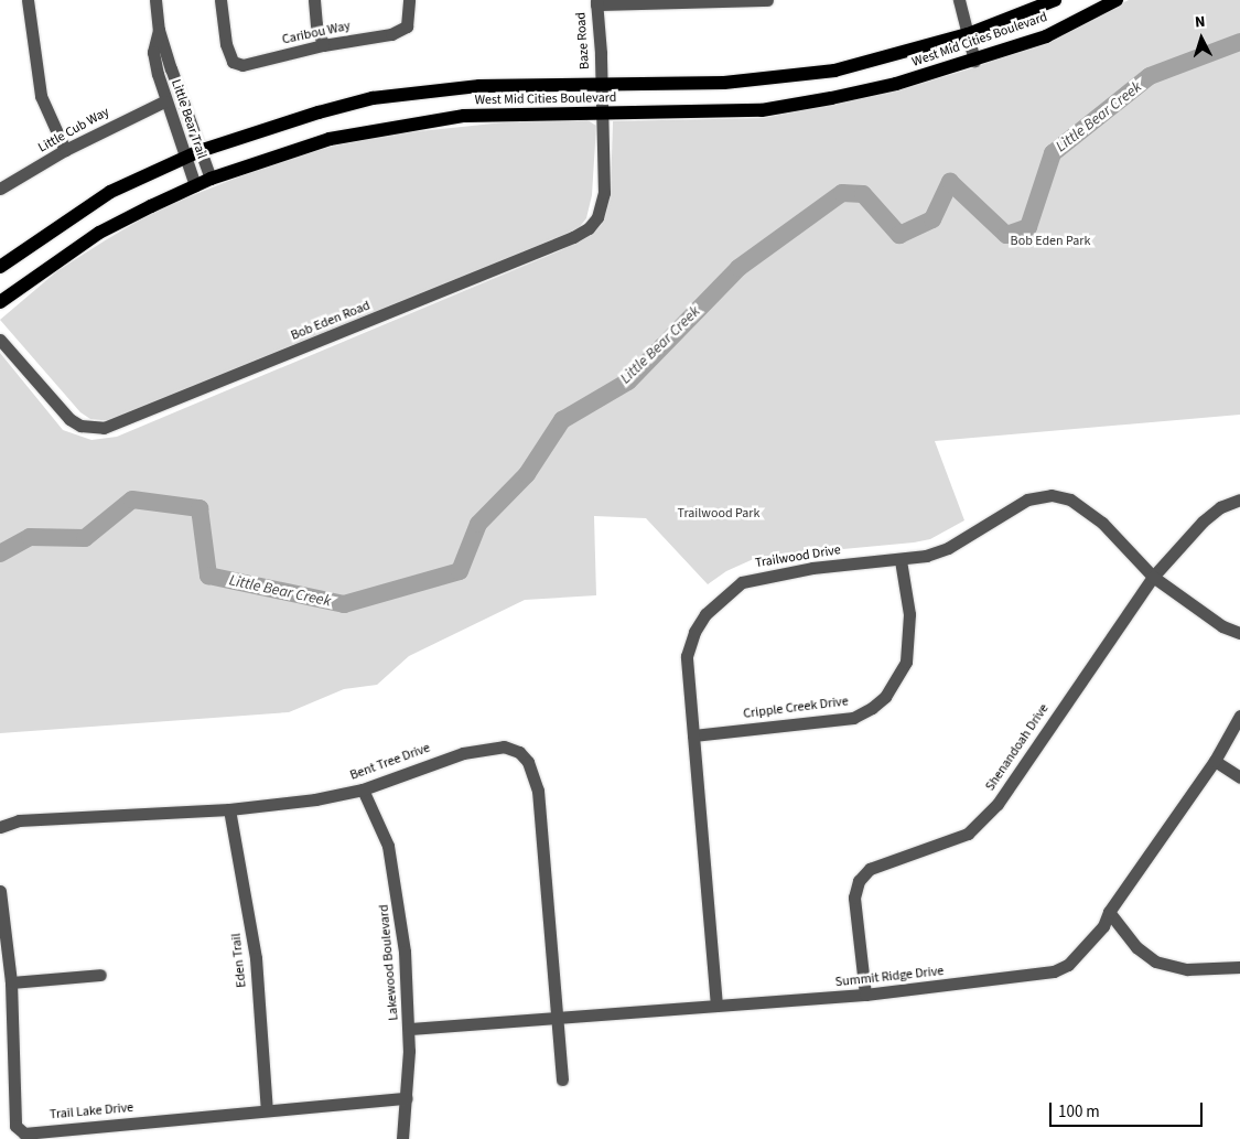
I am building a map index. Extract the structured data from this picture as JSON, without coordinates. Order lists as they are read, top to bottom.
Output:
{
  "streets": {
    "main road": ["West Mid Cities Boulevard"],
    "street": [
      "Caribou Way",
      "Baze Road",
      "Little Bear Trail",
      "Little Cub Way",
      "Bob Eden Road",
      "Trailwood Drive",
      "Cripple Creek Drive",
      "Shenandoah Drive",
      "Bent Tree Drive",
      "Eden Trail",
      "Lakewood Boulevard",
      "Summit Ridge Drive",
      "Trail Lake Drive"
    ]
  },
  "crossings": [
    ["West Mid Cities Boulevard", "Baze Road"],
    ["West Mid Cities Boulevard", "Little Bear Trail"],
    ["West Mid Cities Boulevard", "Bob Eden Road"],
    ["Baze Road", "Bob Eden Road"],
    ["Little Bear Trail", "Little Cub Way"],
    ["Trailwood Drive", "Cripple Creek Drive"],
    ["Trailwood Drive", "Shenandoah Drive"],
    ["Trailwood Drive", "Summit Ridge Drive"],
    ["Shenandoah Drive", "Summit Ridge Drive"],
    ["Bent Tree Drive", "Eden Trail"],
    ["Bent Tree Drive", "Lakewood Boulevard"],
    ["Bent Tree Drive", "Summit Ridge Drive"],
    ["Eden Trail", "Trail Lake Drive"],
    ["Lakewood Boulevard", "Summit Ridge Drive"],
    ["Lakewood Boulevard", "Trail Lake Drive"]
  ],
  "water": ["Little Bear Creek"],
  "parks": ["Bob Eden Park", "Trailwood Park"],
  "scale_bar": "100 m",
  "north": "top"
}
